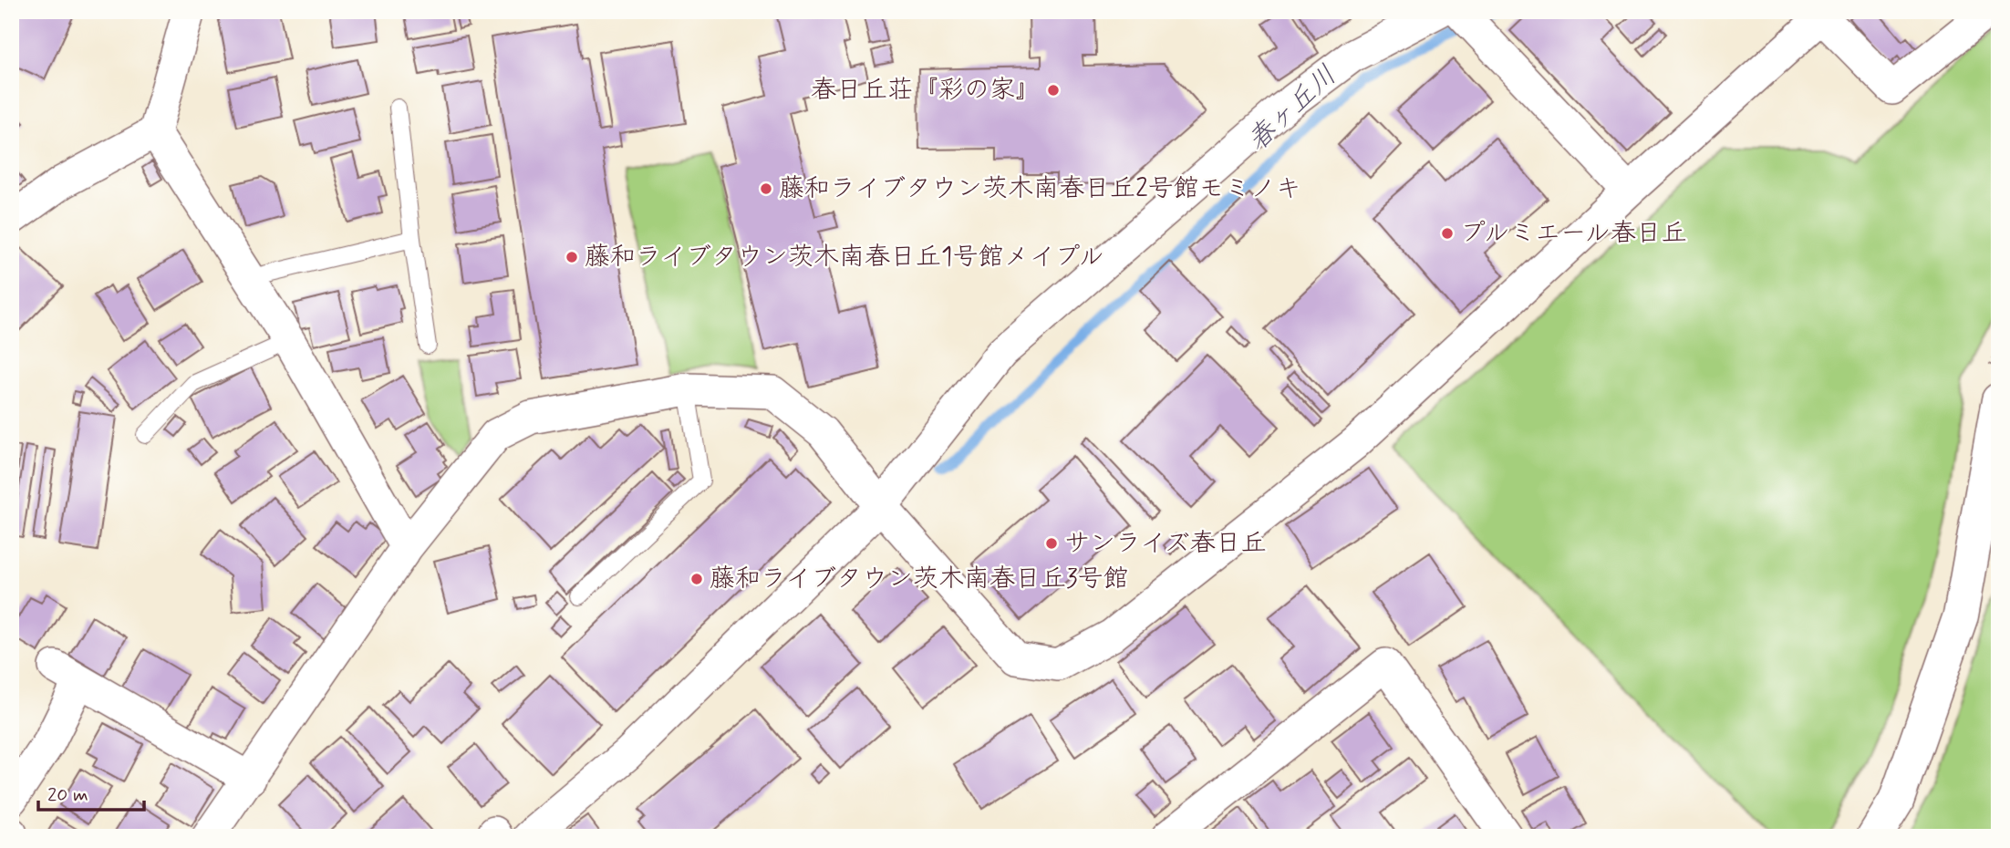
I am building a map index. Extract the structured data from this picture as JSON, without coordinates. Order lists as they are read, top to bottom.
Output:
{
  "water": ["春ヶ丘川"],
  "places": [
    "春日丘荘『彩の家』",
    "藤和ライブタウン茨木南春日丘2号館モミノキ",
    "プルミエール春日丘",
    "藤和ライブタウン茨木南春日丘1号館メイプル",
    "サンライズ春日丘",
    "藤和ライブタウン茨木南春日丘3号館"
  ],
  "scale_bar": "20 m"
}
